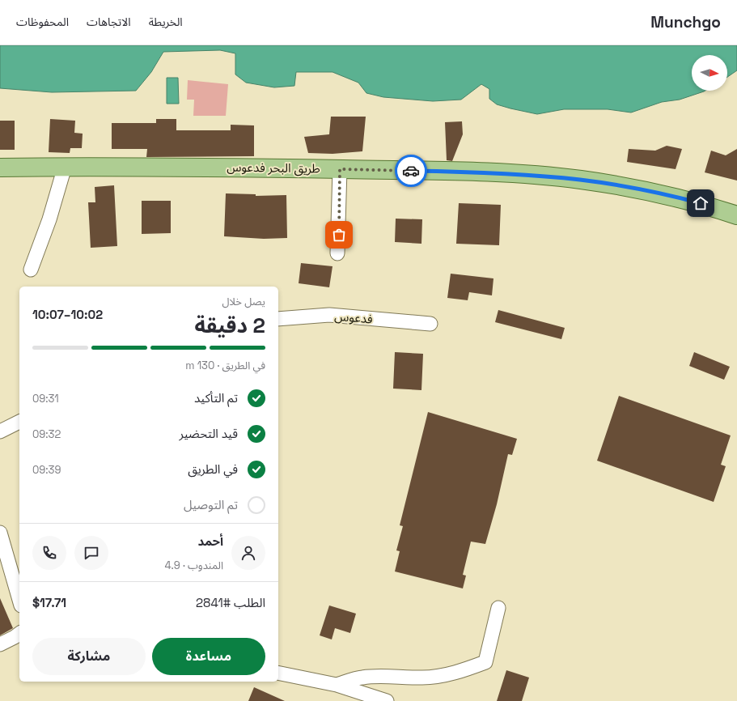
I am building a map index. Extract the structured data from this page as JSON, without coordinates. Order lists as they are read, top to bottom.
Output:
{
  "streets": {
    "main road": ["طريق البحر فدعوس"],
    "street": ["فدعوس"]
  },
  "north": "right",
  "page": {
    "header": "Munchgo",
    "nav": ["الخريطة", "الاتجاهات", "المحفوظات"],
    "heading": ["2 دقيقة", "يصل خلال", "10:02–10:07"],
    "panel": [
      "أحمد",
      "المندوب · 4.9",
      "الطلب #2841",
      "$17.71"
    ],
    "bar": "في الطريق · 130 m",
    "list": [
      ["تم التأكيد", "09:31"],
      ["قيد التحضير", "09:32"],
      ["في الطريق", "09:39"],
      "تم التوصيل"
    ],
    "buttons": ["مساعدة", "مشاركة"]
  }
}
